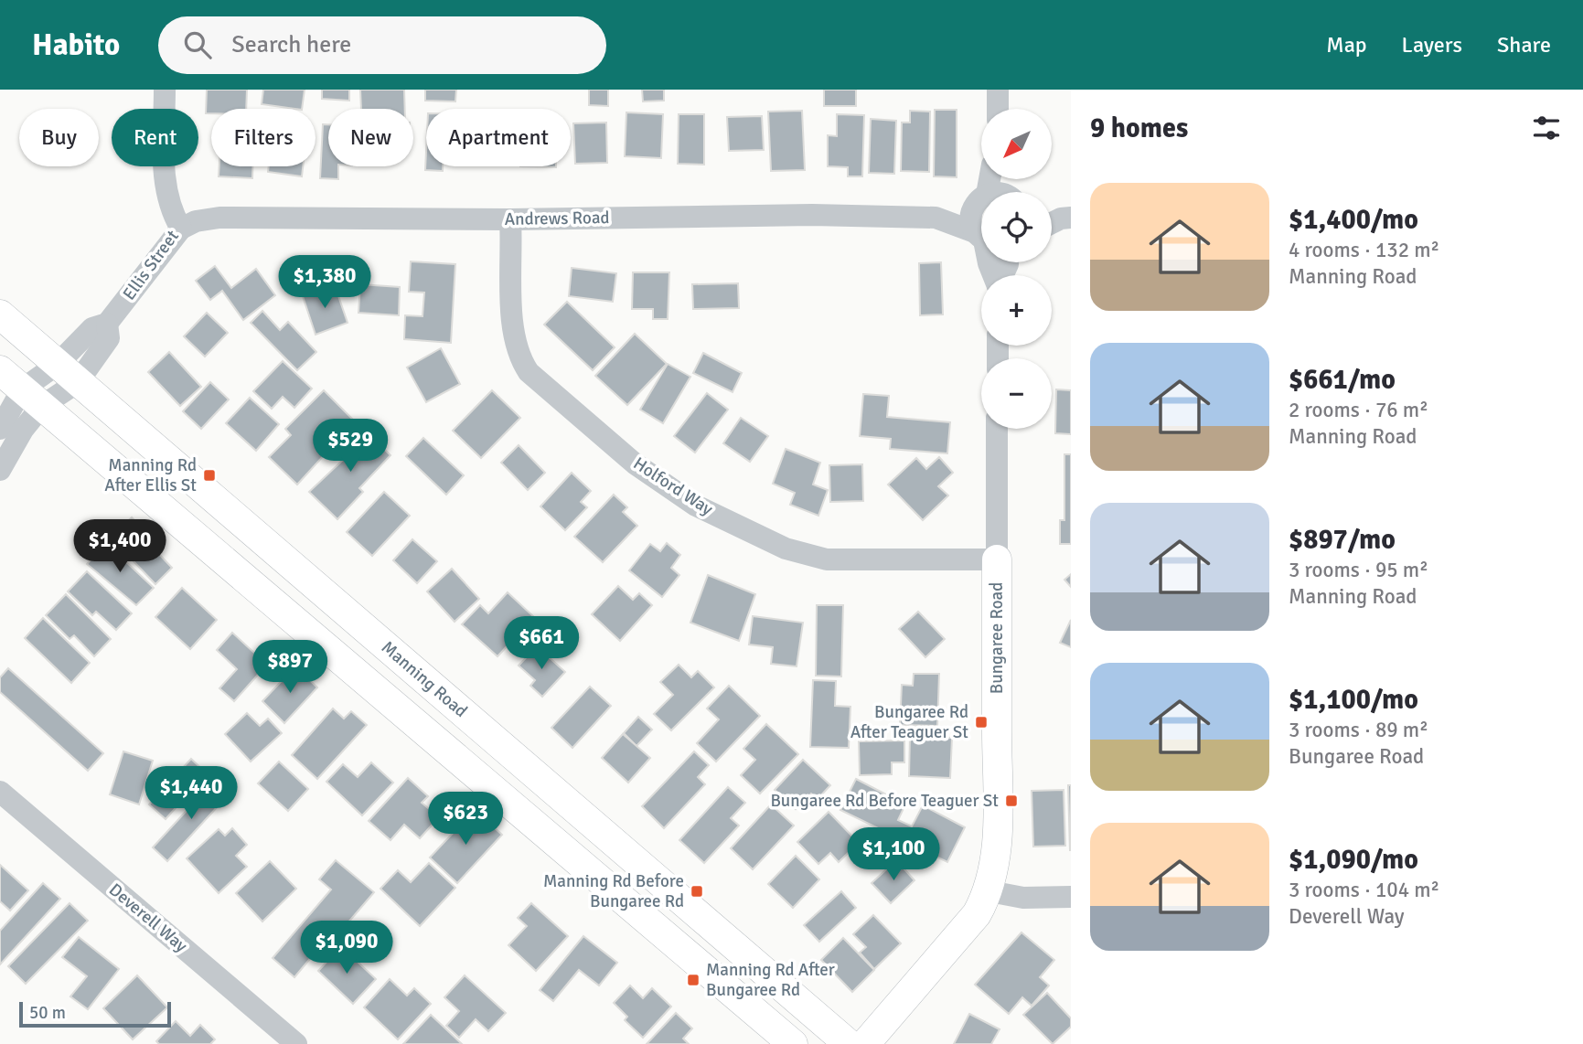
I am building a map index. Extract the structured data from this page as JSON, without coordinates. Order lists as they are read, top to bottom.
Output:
{
  "streets": {
    "main road": ["Bungaree Road", "Manning Road"],
    "street": [
      "Andrews Road",
      "Ellis Street",
      "Holford Way",
      "Deverell Way"
    ]
  },
  "crossings": [
    ["Andrews Road", "Ellis Street"],
    ["Andrews Road", "Holford Way"],
    ["Ellis Street", "Manning Road"],
    ["Holford Way", "Bungaree Road"]
  ],
  "places": {
    "transit": [
      "Manning Rd After Ellis St",
      "Bungaree Rd After Teaguer St",
      "Bungaree Rd Before Teaguer St",
      "Manning Rd Before Bungaree Rd",
      "Manning Rd After Bungaree Rd"
    ]
  },
  "scale_bar": "50 m",
  "north": "bottom left",
  "page": {
    "header": "Habito",
    "search": "Search here",
    "nav": ["Map", "Layers", "Share"],
    "heading": "9 homes",
    "map_buttons": ["+", "−"],
    "chip": [
      "Buy",
      "Rent",
      "Filters",
      "New",
      "Apartment"
    ],
    "list": [
      {
        "name": "$1,400/mo",
        "note": "4 rooms · 132 m² · Manning Road"
      },
      {
        "name": "$661/mo",
        "note": "2 rooms · 76 m² · Manning Road"
      },
      {
        "name": "$897/mo",
        "note": "3 rooms · 95 m² · Manning Road"
      },
      {
        "name": "$1,100/mo",
        "note": "3 rooms · 89 m² · Bungaree Road"
      },
      {
        "name": "$1,090/mo",
        "note": "3 rooms · 104 m² · Deverell Way"
      }
    ],
    "price": [
      "$1,380",
      "$529",
      "$1,400",
      "$661",
      "$897",
      "$1,440",
      "$623",
      "$1,100",
      "$1,090"
    ],
    "scale": "50 m"
  }
}
